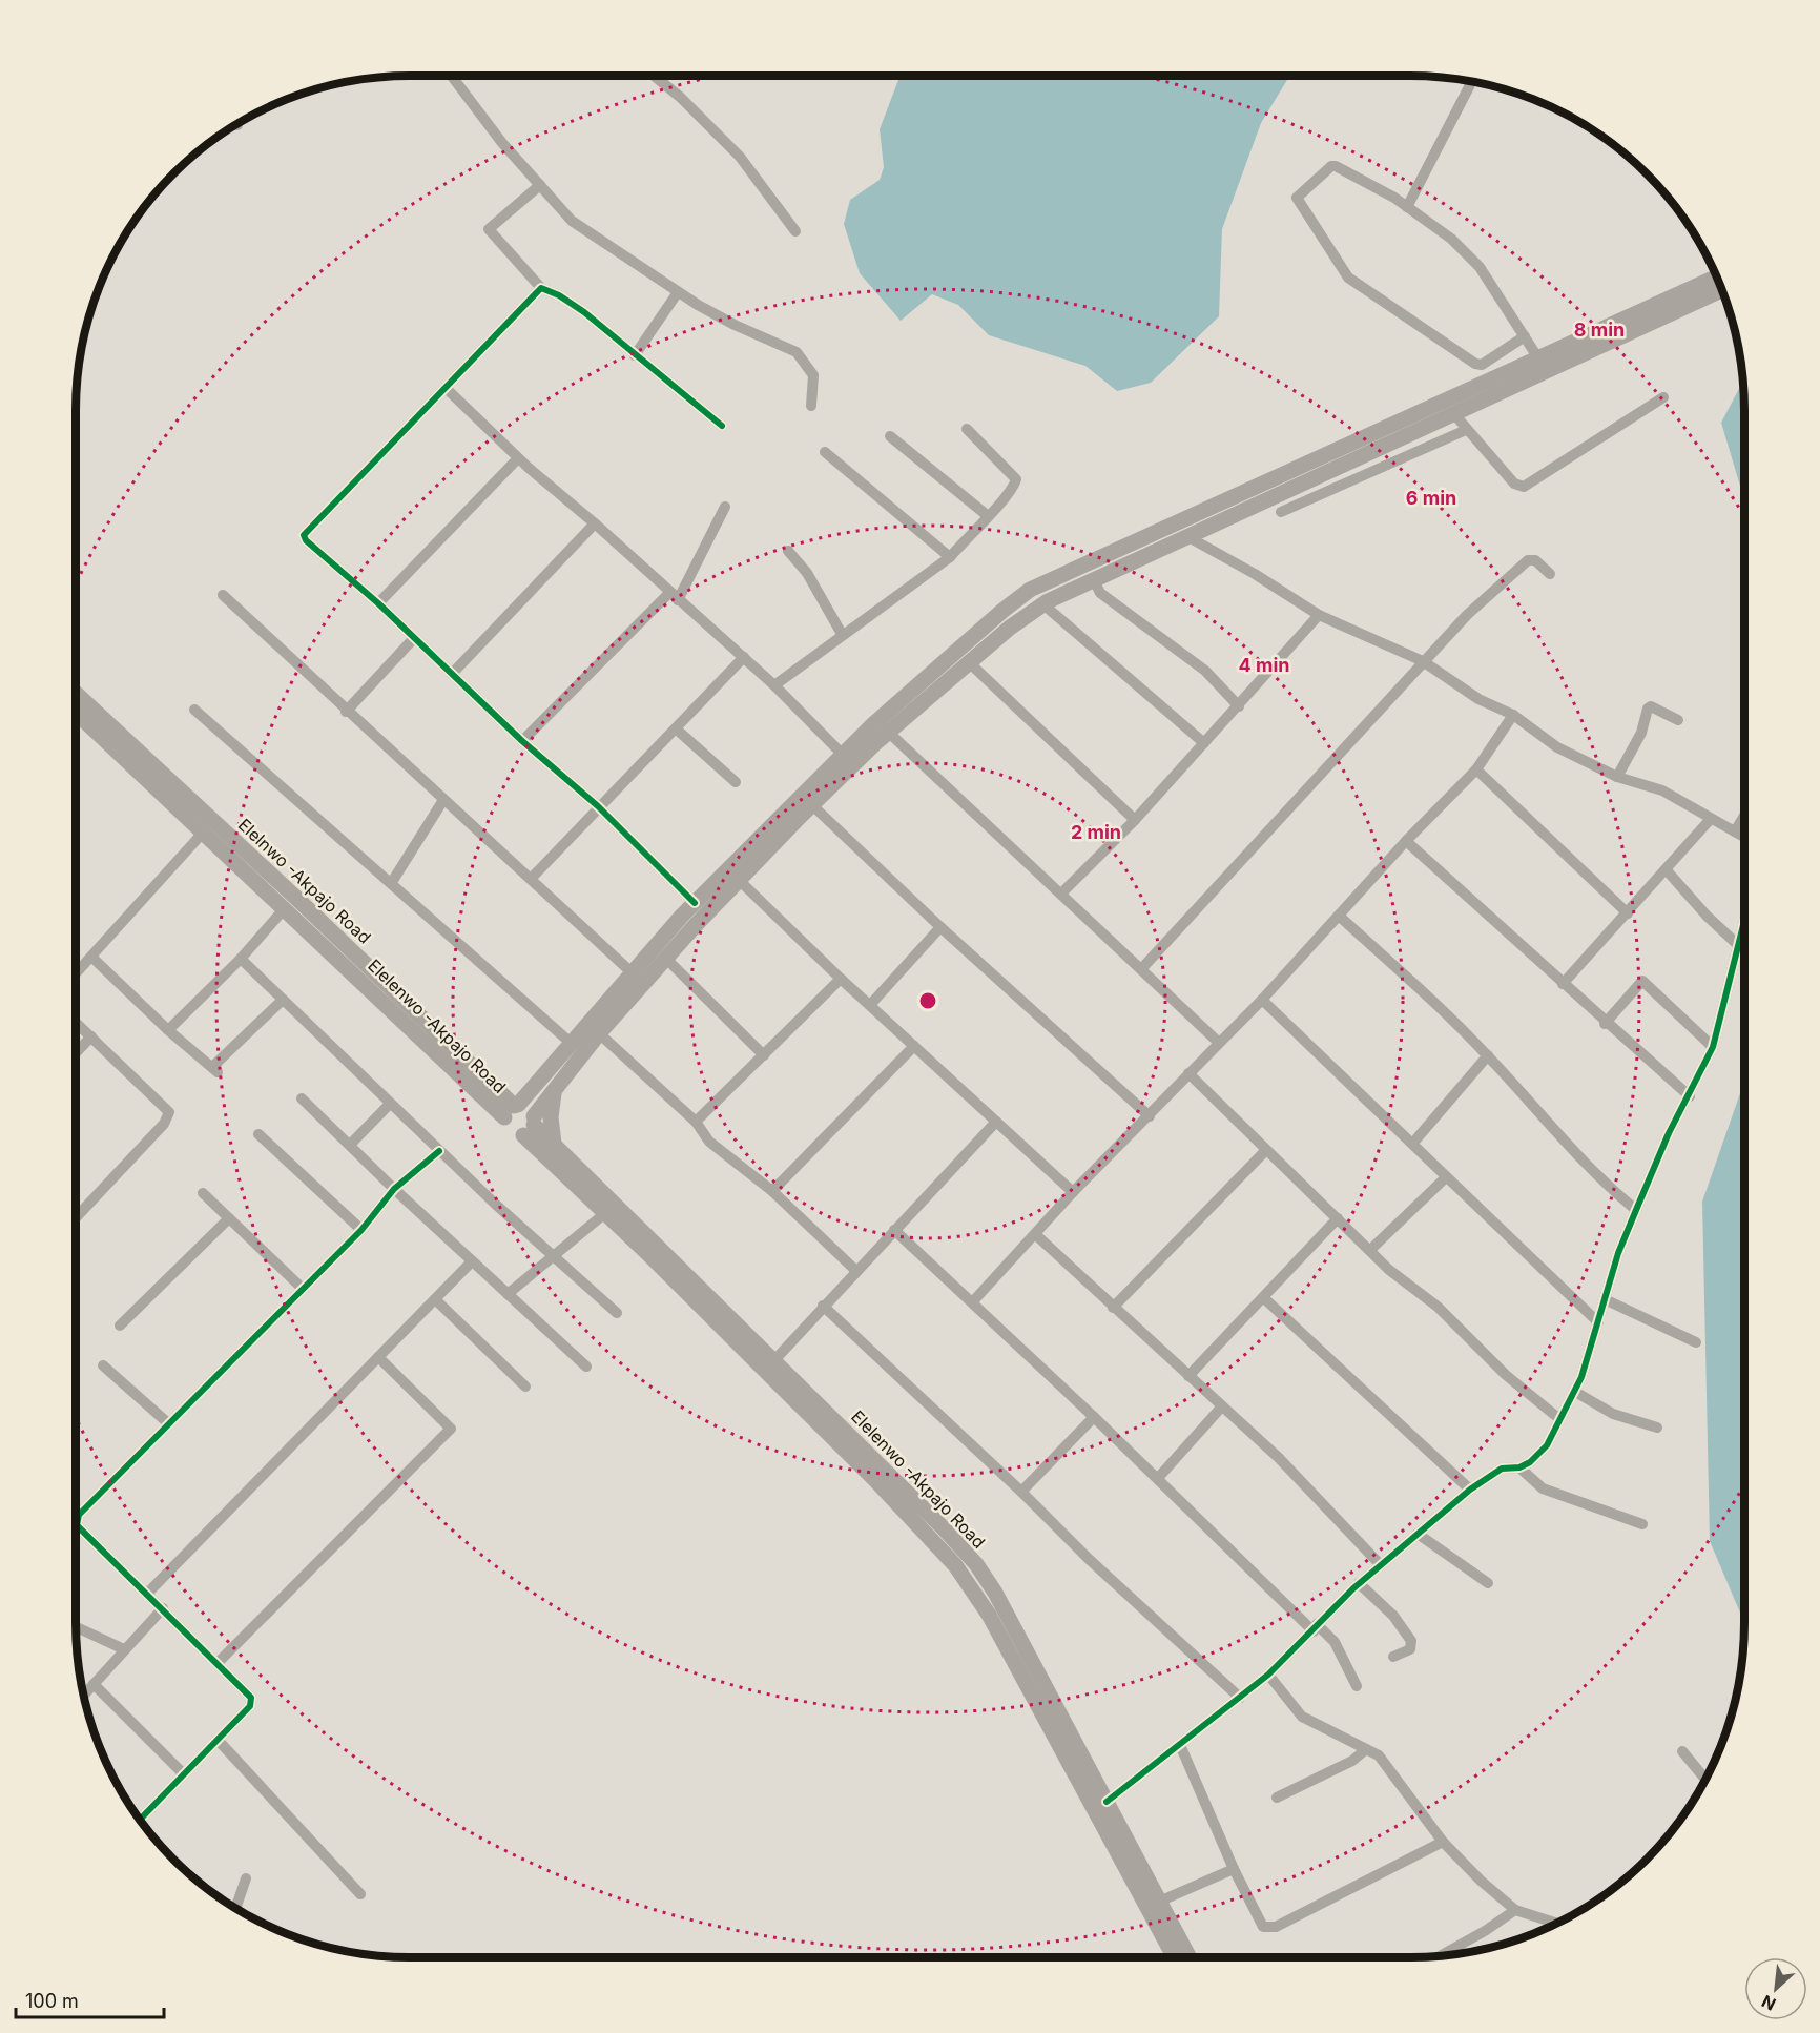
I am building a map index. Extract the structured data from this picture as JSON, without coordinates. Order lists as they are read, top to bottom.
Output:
{
  "streets": {
    "main road": ["Elelnwo -Akpajo Road", "Elelenwo -Akpajo Road"]
  },
  "crossings": [
    ["Elelnwo -Akpajo Road", "Elelenwo -Akpajo Road"]
  ],
  "scale_bar": "100 m",
  "north": "bottom left",
  "rings": [
    "8 min",
    "6 min",
    "4 min",
    "2 min"
  ]
}
